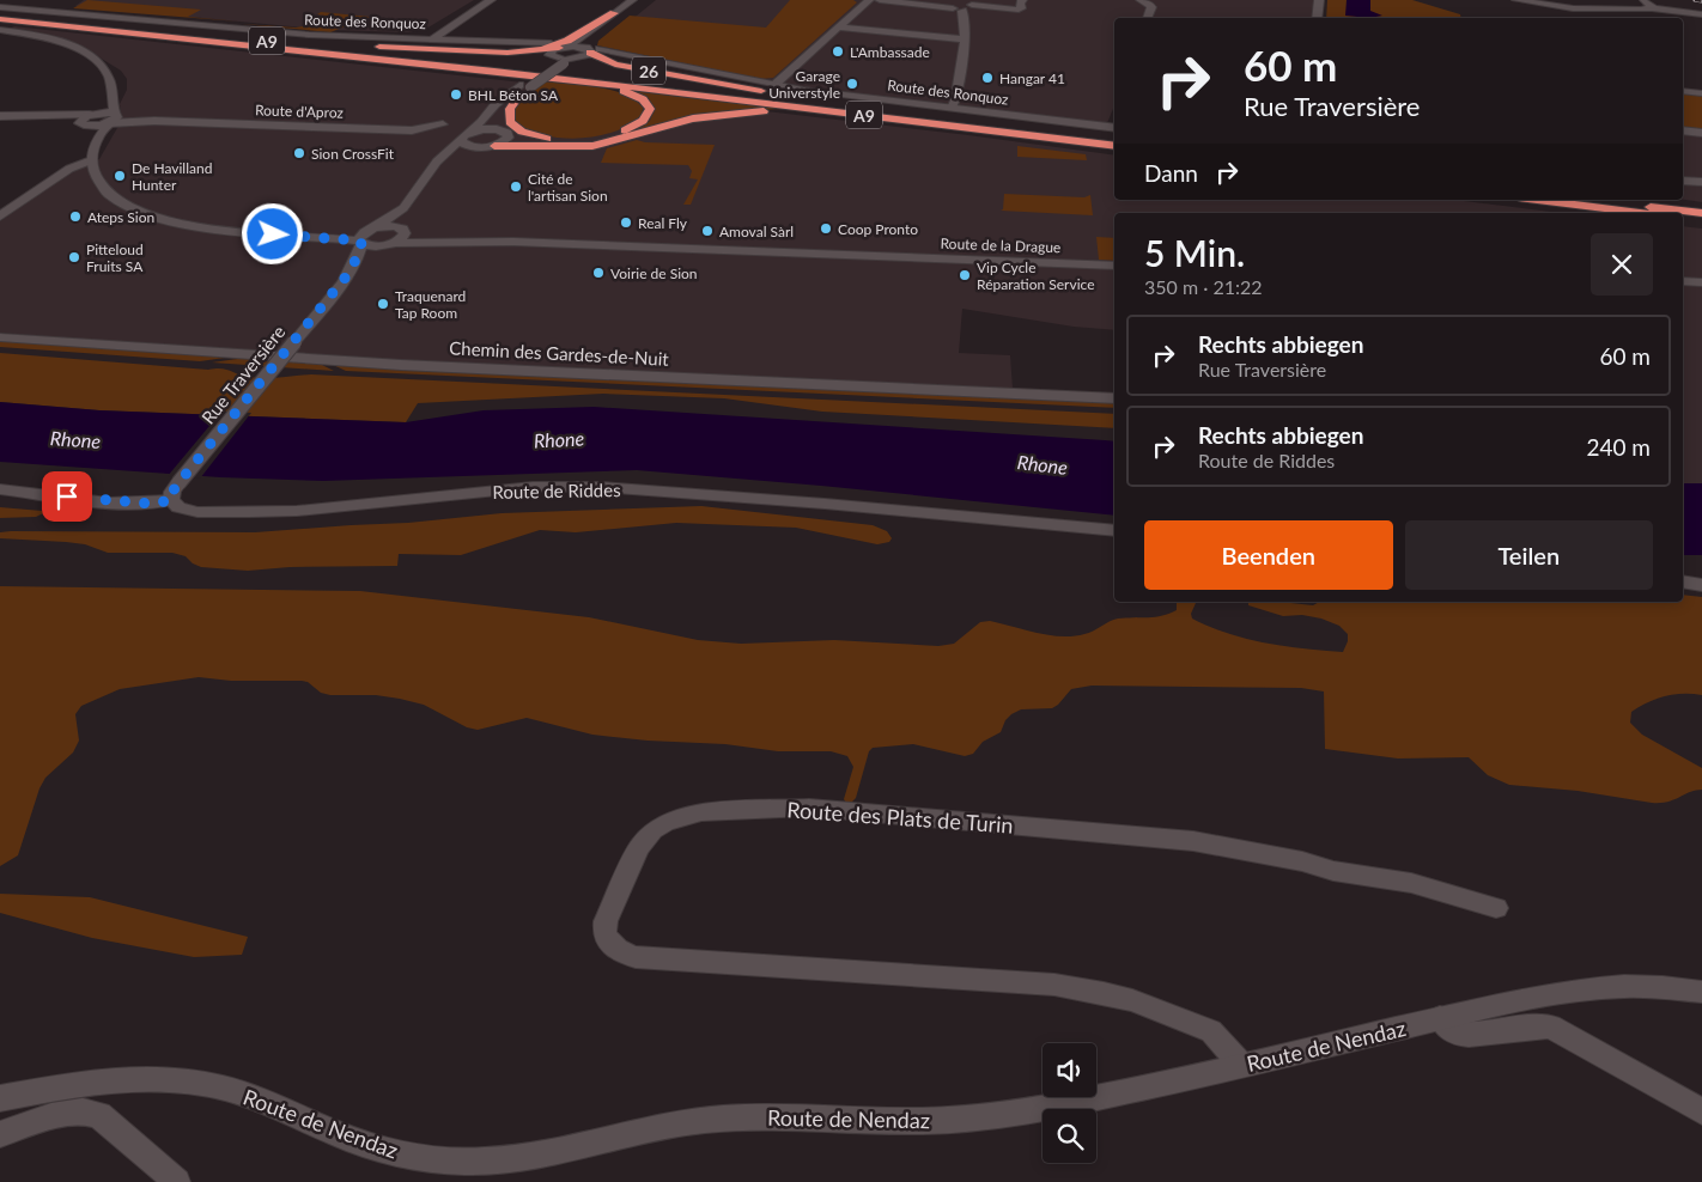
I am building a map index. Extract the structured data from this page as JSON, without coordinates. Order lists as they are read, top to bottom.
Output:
{
  "streets": {
    "highway": ["A9", "26"],
    "street": [
      "Route des Ronquoz",
      "Route d'Aproz",
      "Route de la Drague",
      "Chemin des Gardes-de-Nuit",
      "Rue Traversière",
      "Route de Riddes",
      "Route des Plats de Turin",
      "Route de Nendaz"
    ]
  },
  "crossings": [
    ["Route des Ronquoz", "26"],
    ["A9", "26"],
    ["Route de la Drague", "Rue Traversière"],
    ["Rue Traversière", "Route de Riddes"],
    ["Route des Plats de Turin", "Route de Nendaz"]
  ],
  "water": ["Rhone"],
  "places": [
    "L'Ambassade",
    "Hangar 41",
    "Garage Universtyle",
    "BHL Béton SA",
    "Sion CrossFit",
    "De Havilland Hunter",
    "Cité de l'artisan Sion",
    "Ateps Sion",
    "Real Fly",
    "Coop Pronto",
    "Amoval Sàrl",
    "Pitteloud Fruits SA",
    "Voirie de Sion",
    "Vip Cycle Réparation Service",
    "Traquenard Tap Room"
  ],
  "page": {
    "turn": ["60 m", "Rue Traversière"],
    "then": "Dann",
    "heading": ["5 Min.", "350 m · 21:22"],
    "list": [
      {
        "name": "Rechts abbiegen",
        "note": "Rue Traversière",
        "value": "60 m"
      },
      {
        "name": "Rechts abbiegen",
        "note": "Route de Riddes",
        "value": "240 m"
      }
    ],
    "buttons": ["Beenden", "Teilen"]
  }
}
